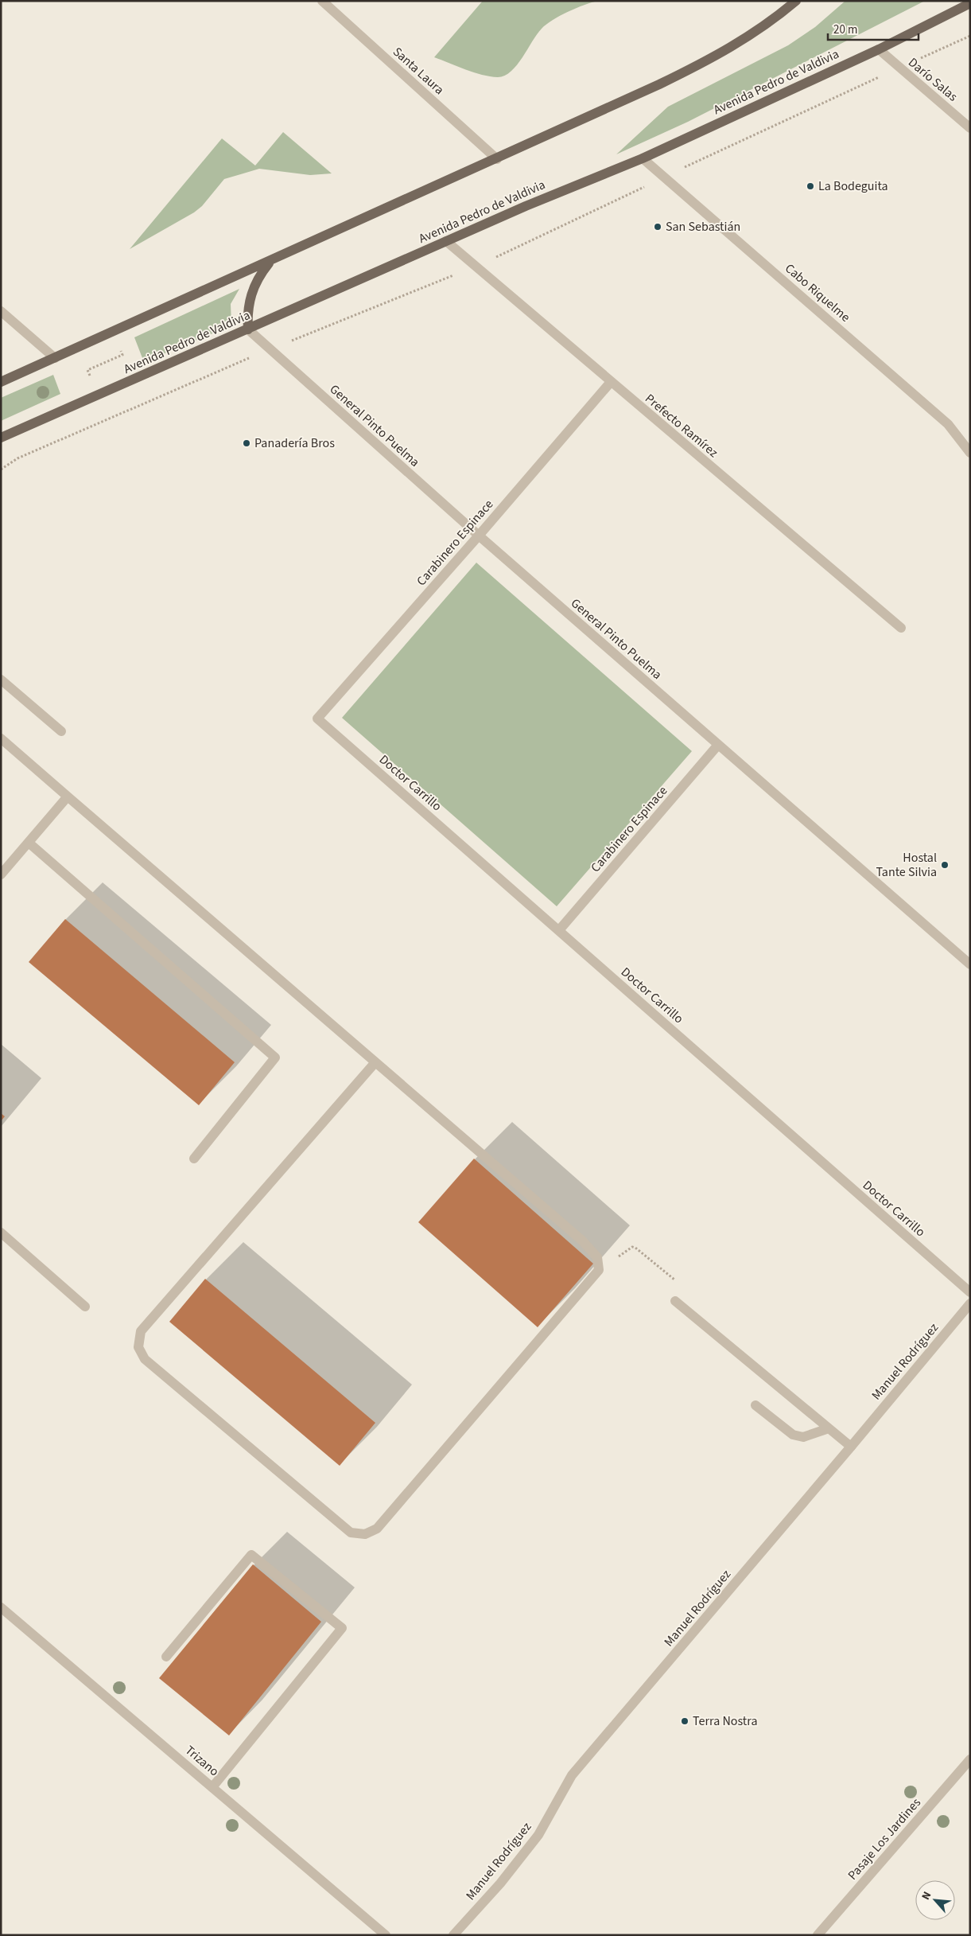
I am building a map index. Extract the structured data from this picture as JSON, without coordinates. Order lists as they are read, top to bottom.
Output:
{
  "streets": {
    "main road": ["Avenida Pedro de Valdivia"],
    "street": [
      "Santa Laura",
      "Darío Salas",
      "Cabo Riquelme",
      "General Pinto Puelma",
      "Prefecto Ramírez",
      "Carabinero Espinace",
      "Doctor Carrillo",
      "Manuel Rodríguez",
      "Trizano",
      "Pasaje Los Jardines"
    ]
  },
  "crossings": [
    ["Darío Salas", "Avenida Pedro de Valdivia"],
    ["Avenida Pedro de Valdivia", "Cabo Riquelme"],
    ["Avenida Pedro de Valdivia", "General Pinto Puelma"],
    ["Avenida Pedro de Valdivia", "Prefecto Ramírez"],
    ["General Pinto Puelma", "Carabinero Espinace"],
    ["Prefecto Ramírez", "Carabinero Espinace"],
    ["Carabinero Espinace", "Doctor Carrillo"]
  ],
  "places": [
    "La Bodeguita",
    "San Sebastián",
    "Panadería Bros",
    "Hostal Tante Silvia",
    "Terra Nostra"
  ],
  "scale_bar": "20 m",
  "north": "top left"
}
